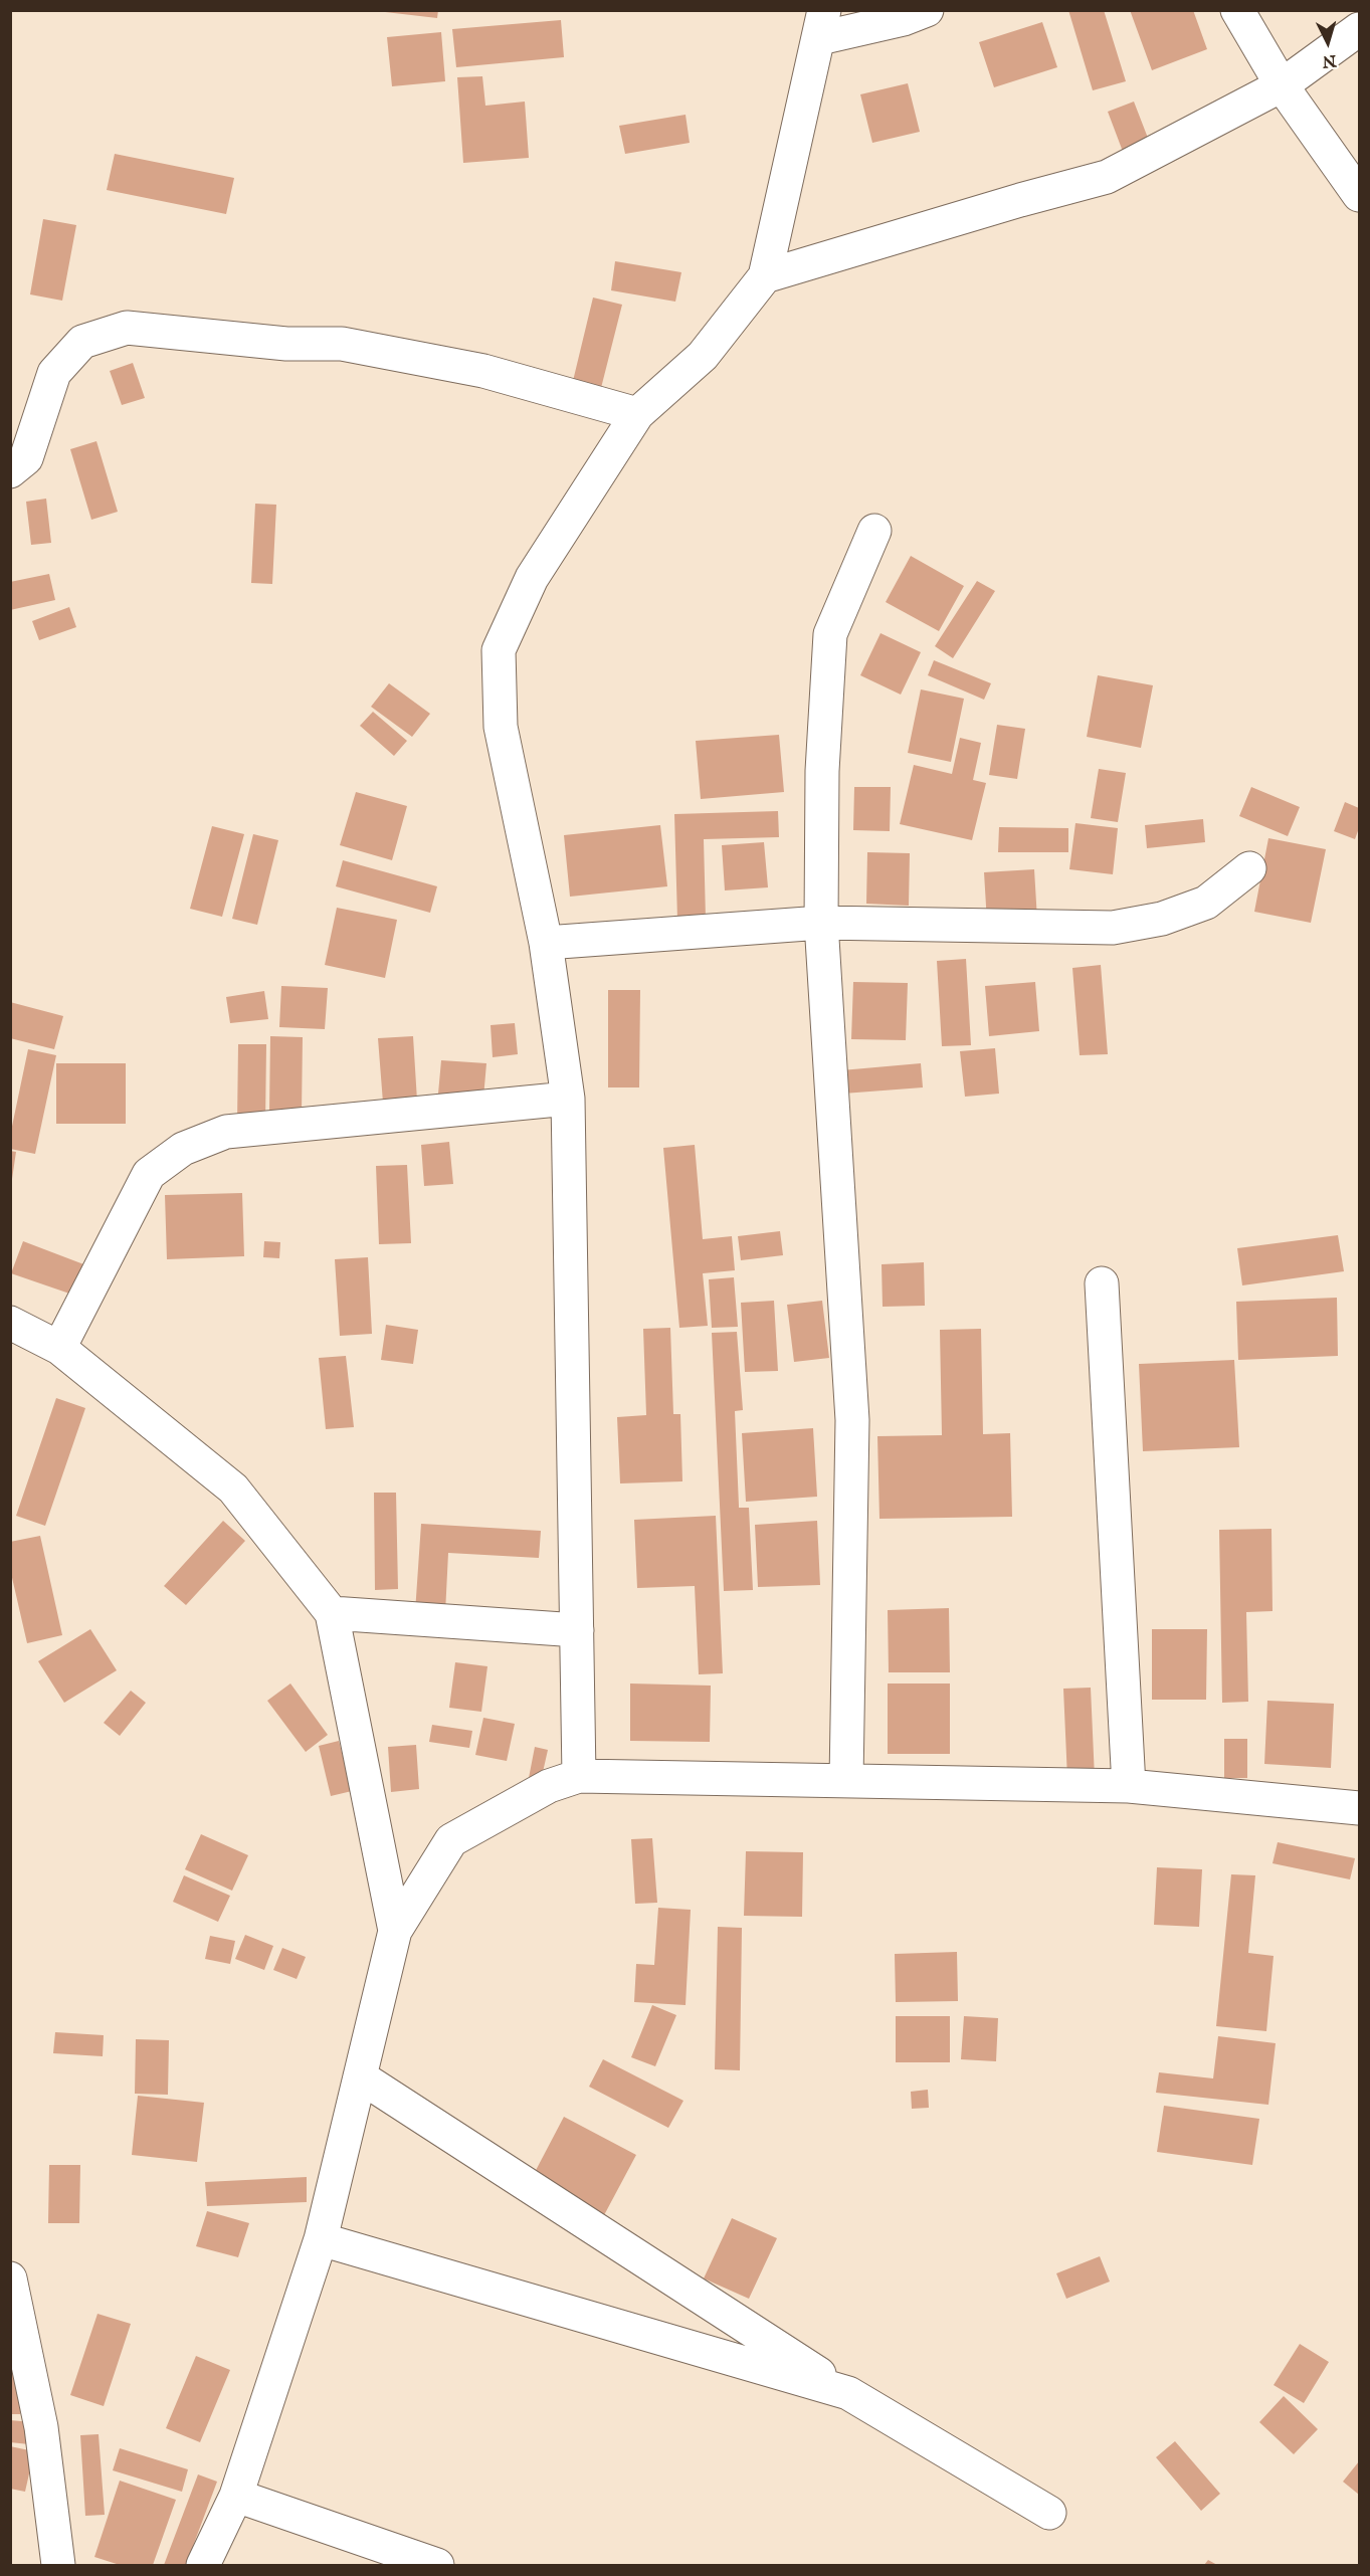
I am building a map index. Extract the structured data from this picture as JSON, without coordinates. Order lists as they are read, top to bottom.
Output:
{
  "north": "bottom"
}
